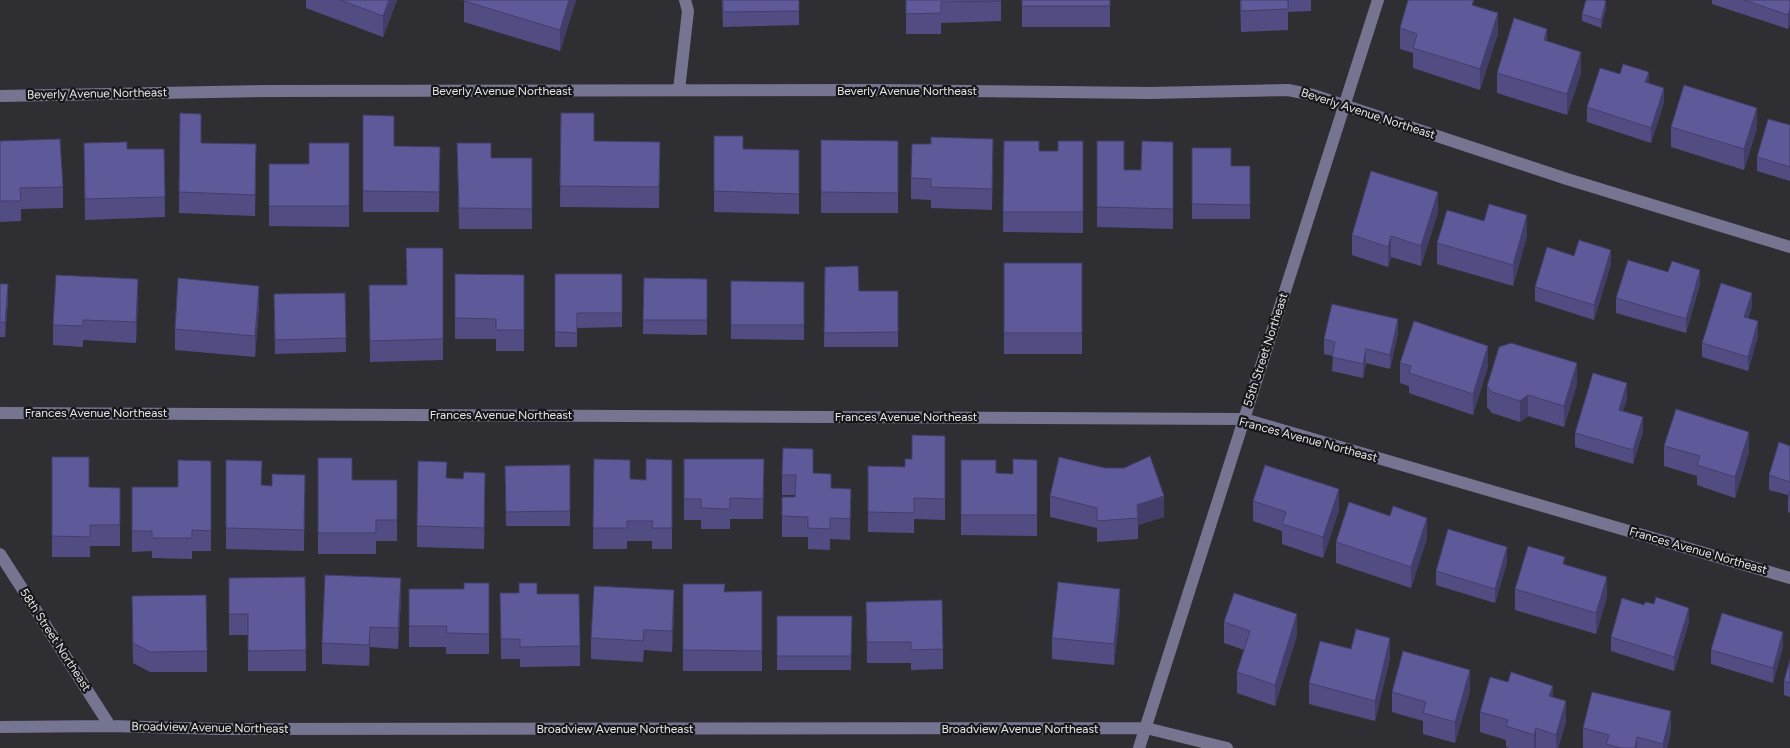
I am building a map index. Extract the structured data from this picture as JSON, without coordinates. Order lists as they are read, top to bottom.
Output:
{
  "streets": {
    "street": [
      "Beverly Avenue Northeast",
      "55th Street Northeast",
      "Frances Avenue Northeast",
      "58th Street Northeast",
      "Broadview Avenue Northeast"
    ]
  },
  "crossings": [
    ["Beverly Avenue Northeast", "55th Street Northeast"],
    ["55th Street Northeast", "Frances Avenue Northeast"],
    ["55th Street Northeast", "Broadview Avenue Northeast"],
    ["58th Street Northeast", "Broadview Avenue Northeast"]
  ]
}
